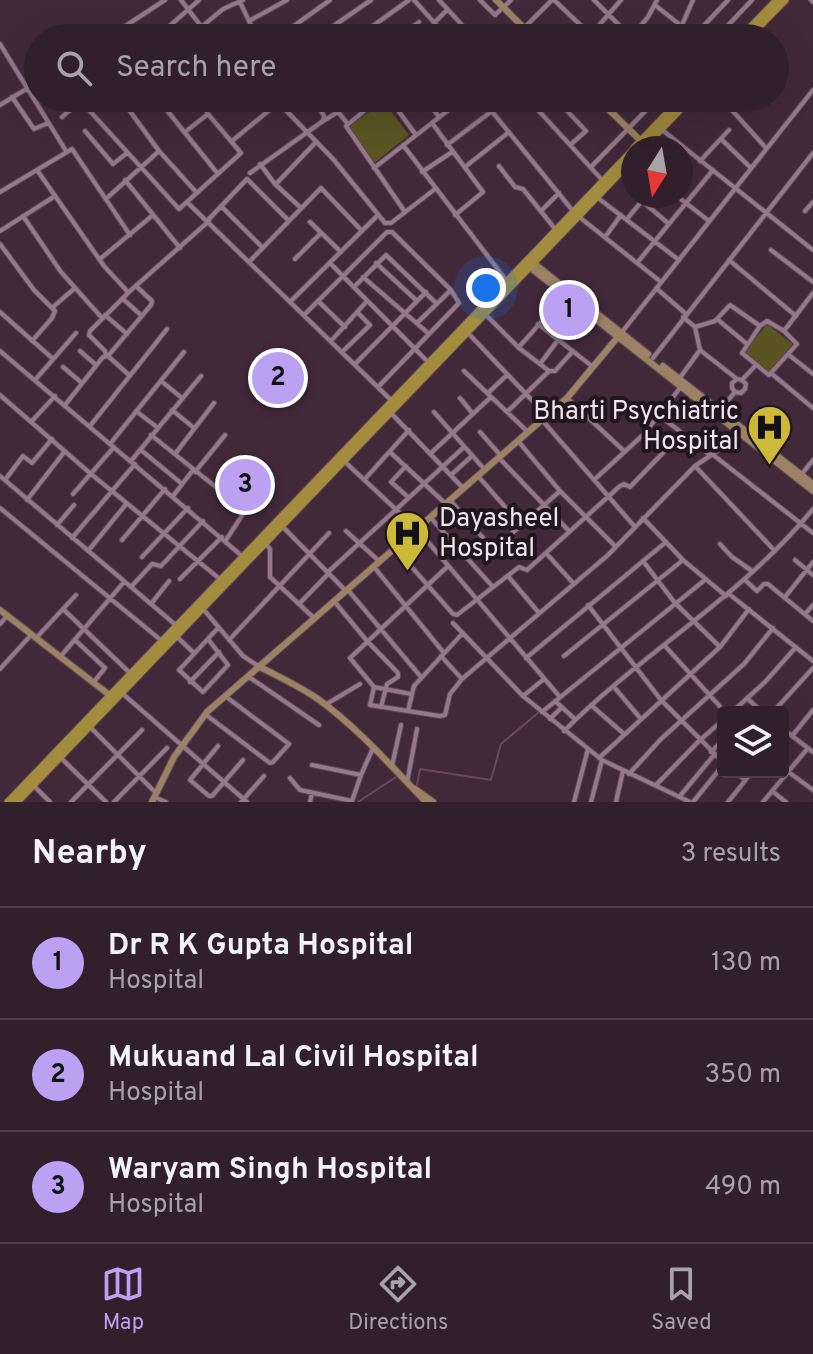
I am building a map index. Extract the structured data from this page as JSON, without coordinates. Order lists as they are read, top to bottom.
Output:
{
  "places": {
    "hospital": ["Bharti Psychiatric Hospital", "Dayasheel Hospital"]
  },
  "north": "bottom",
  "page": {
    "search": "Search here",
    "pins": ["1", "2", "3"],
    "heading": ["Nearby", "3 results"],
    "list": [
      {
        "mark": "1",
        "name": "Dr R K Gupta Hospital",
        "note": "Hospital",
        "value": "130 m"
      },
      {
        "mark": "2",
        "name": "Mukuand Lal Civil Hospital",
        "note": "Hospital",
        "value": "350 m"
      },
      {
        "mark": "3",
        "name": "Waryam Singh Hospital",
        "note": "Hospital",
        "value": "490 m"
      }
    ],
    "nav": ["Map", "Directions", "Saved"]
  }
}
